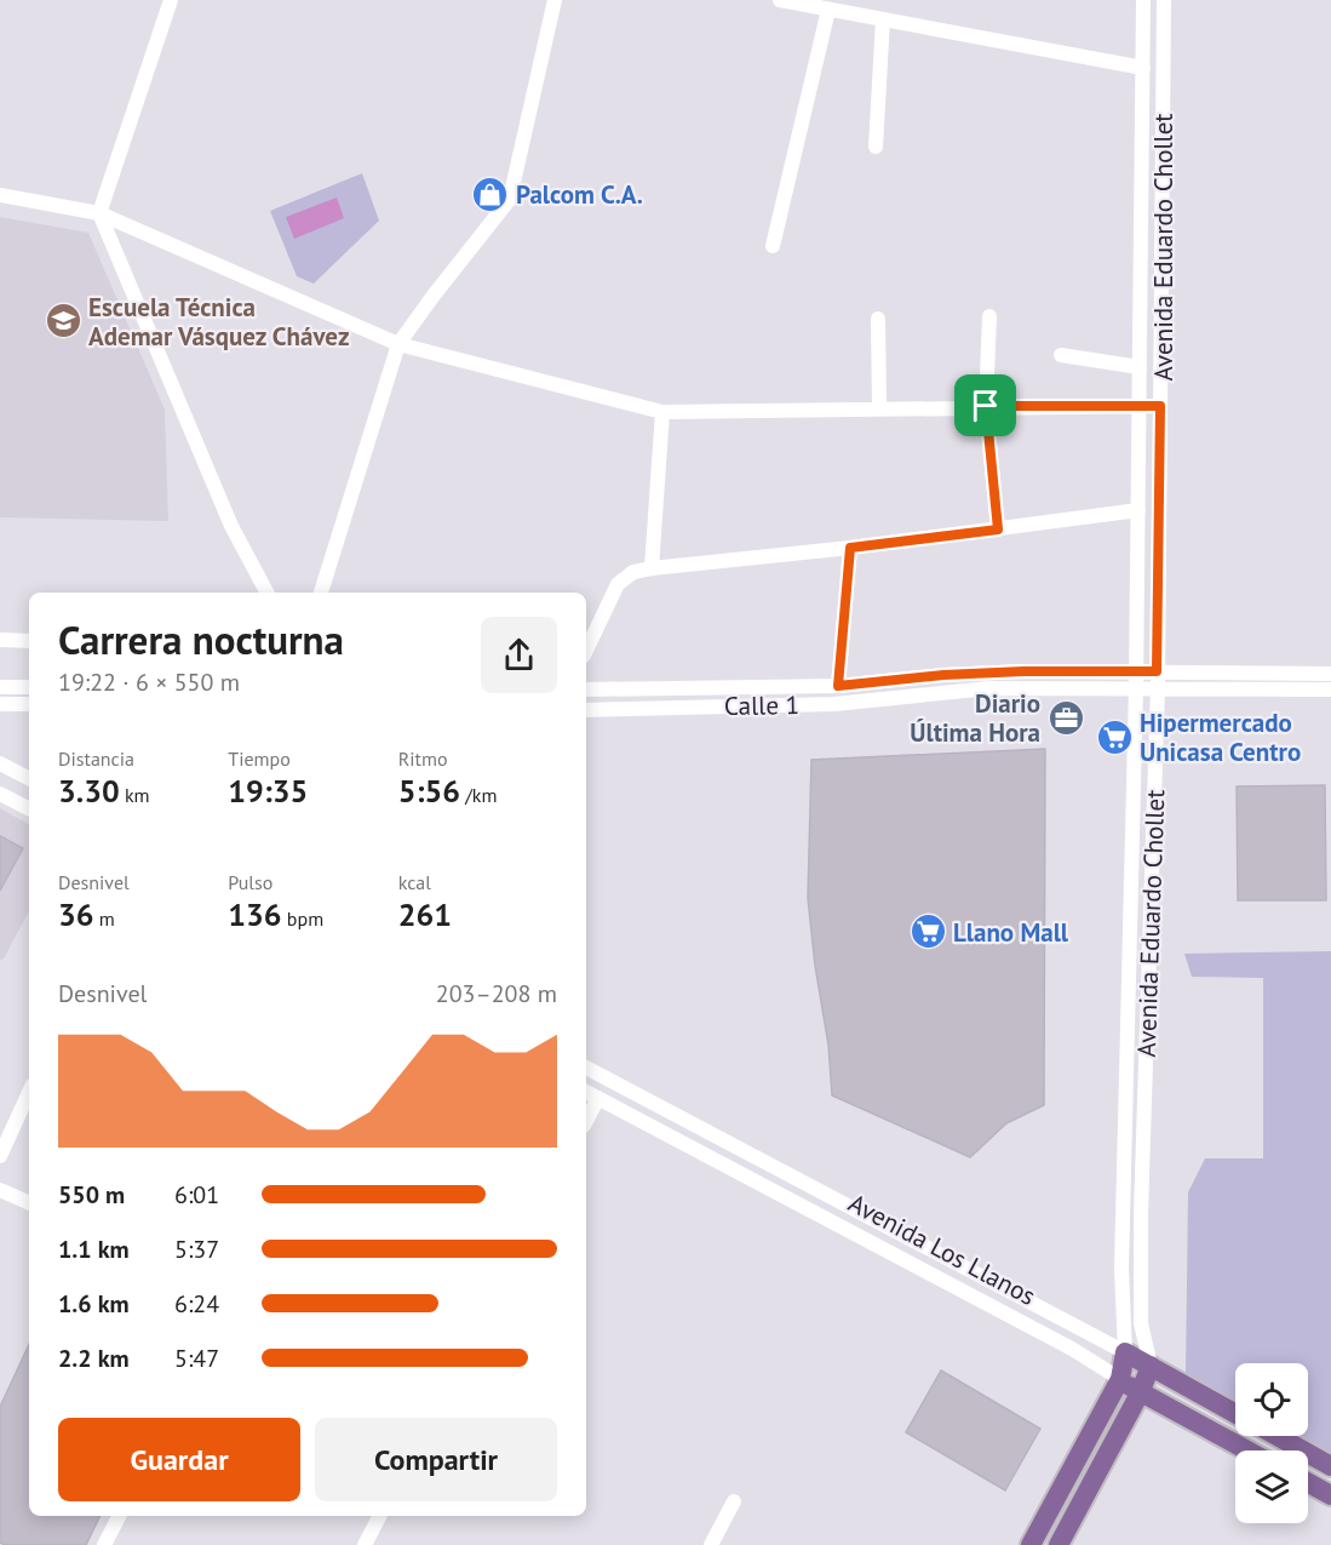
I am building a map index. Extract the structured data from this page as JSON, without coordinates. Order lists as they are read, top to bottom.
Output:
{
  "streets": {
    "main road": ["Avenida Los Llanos"],
    "street": ["Avenida Eduardo Chollet", "Calle 1"]
  },
  "crossings": [
    ["Avenida Eduardo Chollet", "Calle 1"],
    ["Avenida Eduardo Chollet", "Avenida Los Llanos"]
  ],
  "places": {
    "shop": ["Palcom C.A."],
    "school or university": ["Escuela Técnica Ademar Vásquez Chávez"],
    "office": ["Diario Última Hora"],
    "supermarket": ["Hipermercado Unicasa Centro", "Llano Mall"]
  },
  "page": {
    "heading": ["Carrera nocturna", "19:22 · 6 × 550 m"],
    "stats": [
      ["Distancia", "3.30 km"],
      ["Tiempo", "19:35"],
      ["Ritmo", "5:56 /km"],
      ["Desnivel", "36 m"],
      ["Pulso", "136 bpm"],
      ["kcal", "261"]
    ],
    "chart": ["Desnivel", "203–208 m"],
    "list": [
      {
        "name": "550 m",
        "note": "6:01"
      },
      {
        "name": "1.1 km",
        "note": "5:37"
      },
      {
        "name": "1.6 km",
        "note": "6:24"
      },
      {
        "name": "2.2 km",
        "note": "5:47"
      }
    ],
    "buttons": ["Guardar", "Compartir"]
  }
}
